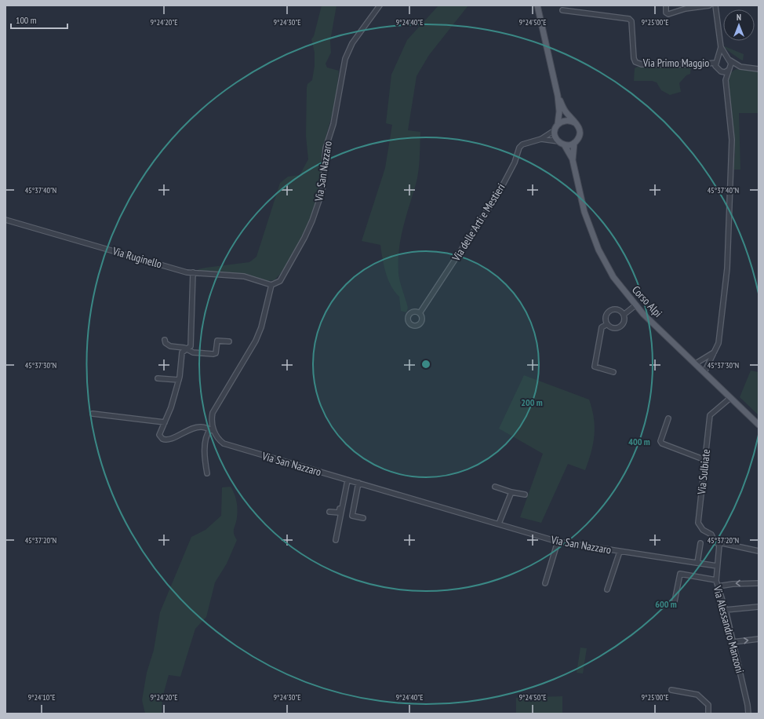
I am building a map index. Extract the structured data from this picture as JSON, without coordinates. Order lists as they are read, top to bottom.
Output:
{
  "streets": {
    "main road": ["Corso Alpi"],
    "street": [
      "Via Primo Maggio",
      "Via San Nazzaro",
      "Via delle Arti e Mestieri",
      "Via Ruginello",
      "Via Sulbiate",
      "Via Alessandro Manzoni"
    ]
  },
  "crossings": [
    ["Via San Nazzaro", "Via Ruginello"],
    ["Via San Nazzaro", "Via Alessandro Manzoni"],
    ["Via delle Arti e Mestieri", "Corso Alpi"],
    ["Corso Alpi", "Via Sulbiate"],
    ["Via Sulbiate", "Via Alessandro Manzoni"]
  ],
  "scale_bar": "100 m",
  "north": "top",
  "coordinates": [
    "9°24'20\"E",
    "9°24'30\"E",
    "9°24'40\"E",
    "9°24'50\"E",
    "9°25'00\"E",
    "45°37'40\"N",
    "45°37'30\"N",
    "45°37'20\"N",
    "9°24'10\"E"
  ],
  "rings": ["200 m", "400 m", "600 m"]
}
